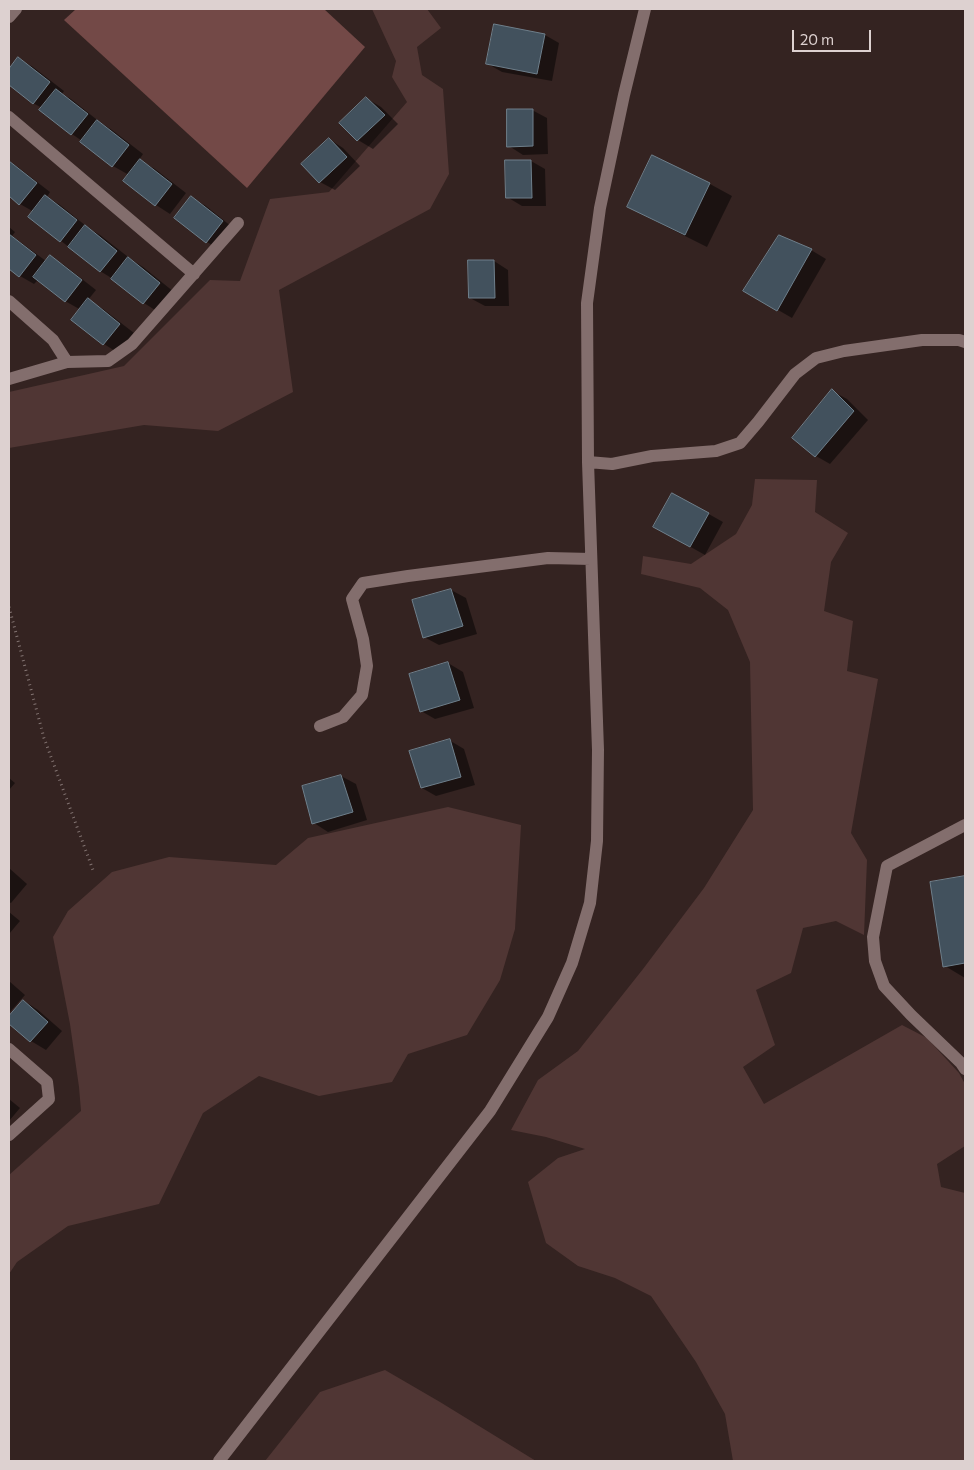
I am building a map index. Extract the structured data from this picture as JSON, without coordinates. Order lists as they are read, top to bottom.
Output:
{
  "scale_bar": "20 m"
}
